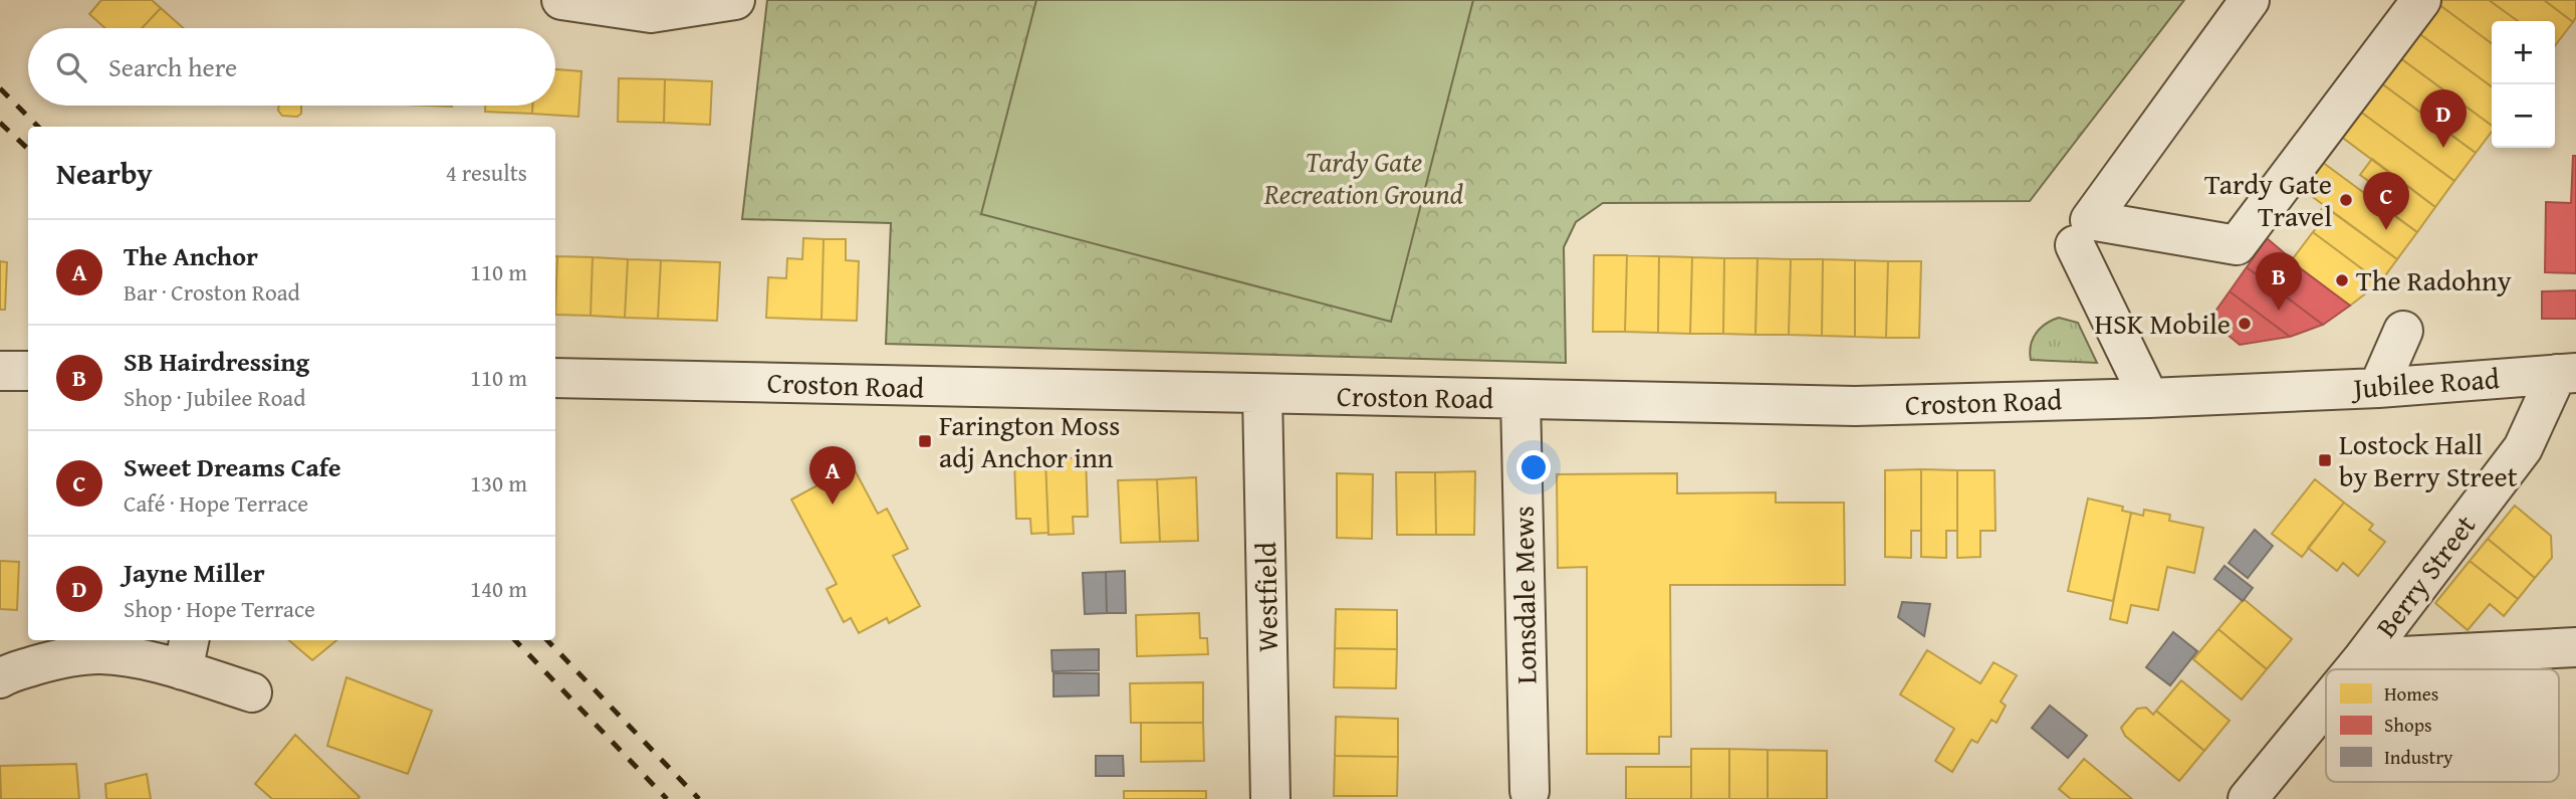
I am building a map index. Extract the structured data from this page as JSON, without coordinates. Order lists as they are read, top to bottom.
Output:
{
  "streets": {
    "street": [
      "Jubilee Road",
      "Croston Road",
      "Berry Street",
      "Lonsdale Mews",
      "Westfield"
    ]
  },
  "crossings": [
    ["Jubilee Road", "Croston Road"],
    ["Jubilee Road", "Berry Street"],
    ["Croston Road", "Lonsdale Mews"],
    ["Croston Road", "Westfield"]
  ],
  "parks": ["Tardy Gate Recreation Ground"],
  "places": {
    "other": ["Tardy Gate Travel", "The Radohny", "HSK Mobile"],
    "transit": ["Farington Moss adj Anchor inn", "Lostock Hall by Berry Street"]
  },
  "legend": ["Homes", "Shops", "Industry"],
  "page": {
    "map_buttons": ["+", "−"],
    "search": "Search here",
    "pins": [
      "D",
      "C",
      "B",
      "A"
    ],
    "heading": ["Nearby", "4 results"],
    "list": [
      {
        "mark": "A",
        "name": "The Anchor",
        "note": "Bar · Croston Road",
        "value": "110 m"
      },
      {
        "mark": "B",
        "name": "SB Hairdressing",
        "note": "Shop · Jubilee Road",
        "value": "110 m"
      },
      {
        "mark": "C",
        "name": "Sweet Dreams Cafe",
        "note": "Café · Hope Terrace",
        "value": "130 m"
      },
      {
        "mark": "D",
        "name": "Jayne Miller",
        "note": "Shop · Hope Terrace",
        "value": "140 m"
      }
    ]
  }
}
